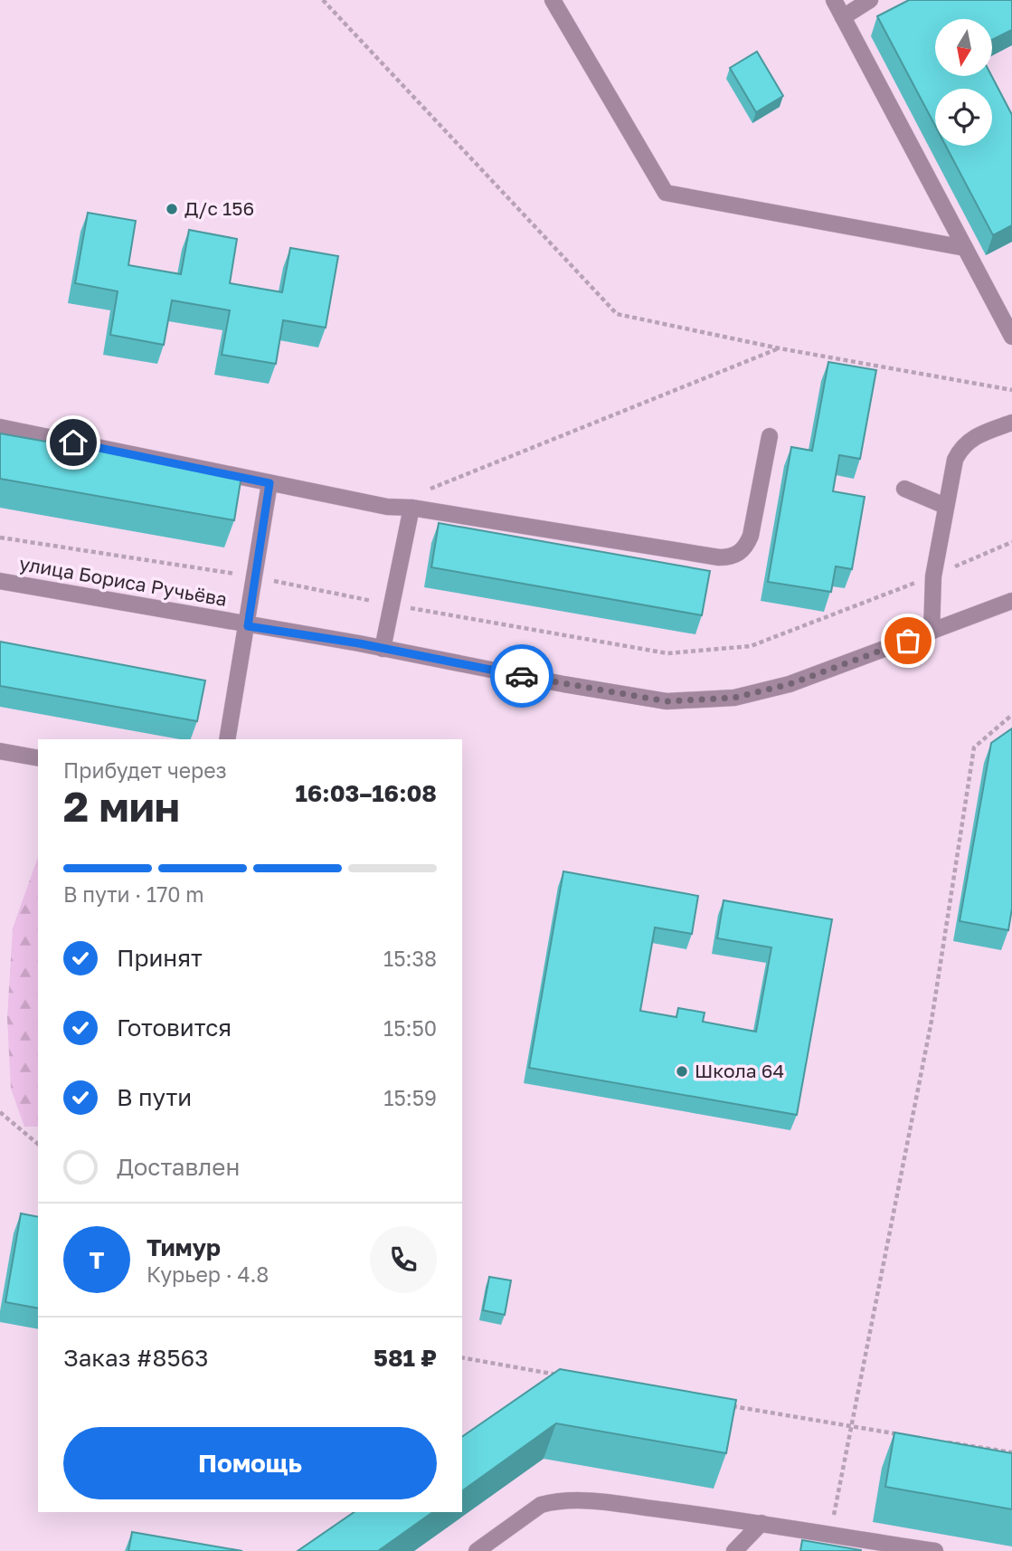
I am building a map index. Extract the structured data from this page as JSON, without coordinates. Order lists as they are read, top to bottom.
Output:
{
  "streets": {
    "street": ["улица Бориса Ручьёва"]
  },
  "places": ["Д/с 156", "Школа 64"],
  "north": "bottom",
  "page": {
    "heading": ["2 мин", "Прибудет через", "16:03–16:08"],
    "panel": [
      "Тимур",
      "Курьер · 4.8",
      "Заказ #8563",
      "581 ₽"
    ],
    "bar": "В пути · 170 m",
    "list": [
      ["Принят", "15:38"],
      ["Готовится", "15:50"],
      ["В пути", "15:59"],
      "Доставлен"
    ],
    "round": "Т",
    "buttons": "Помощь"
  }
}
